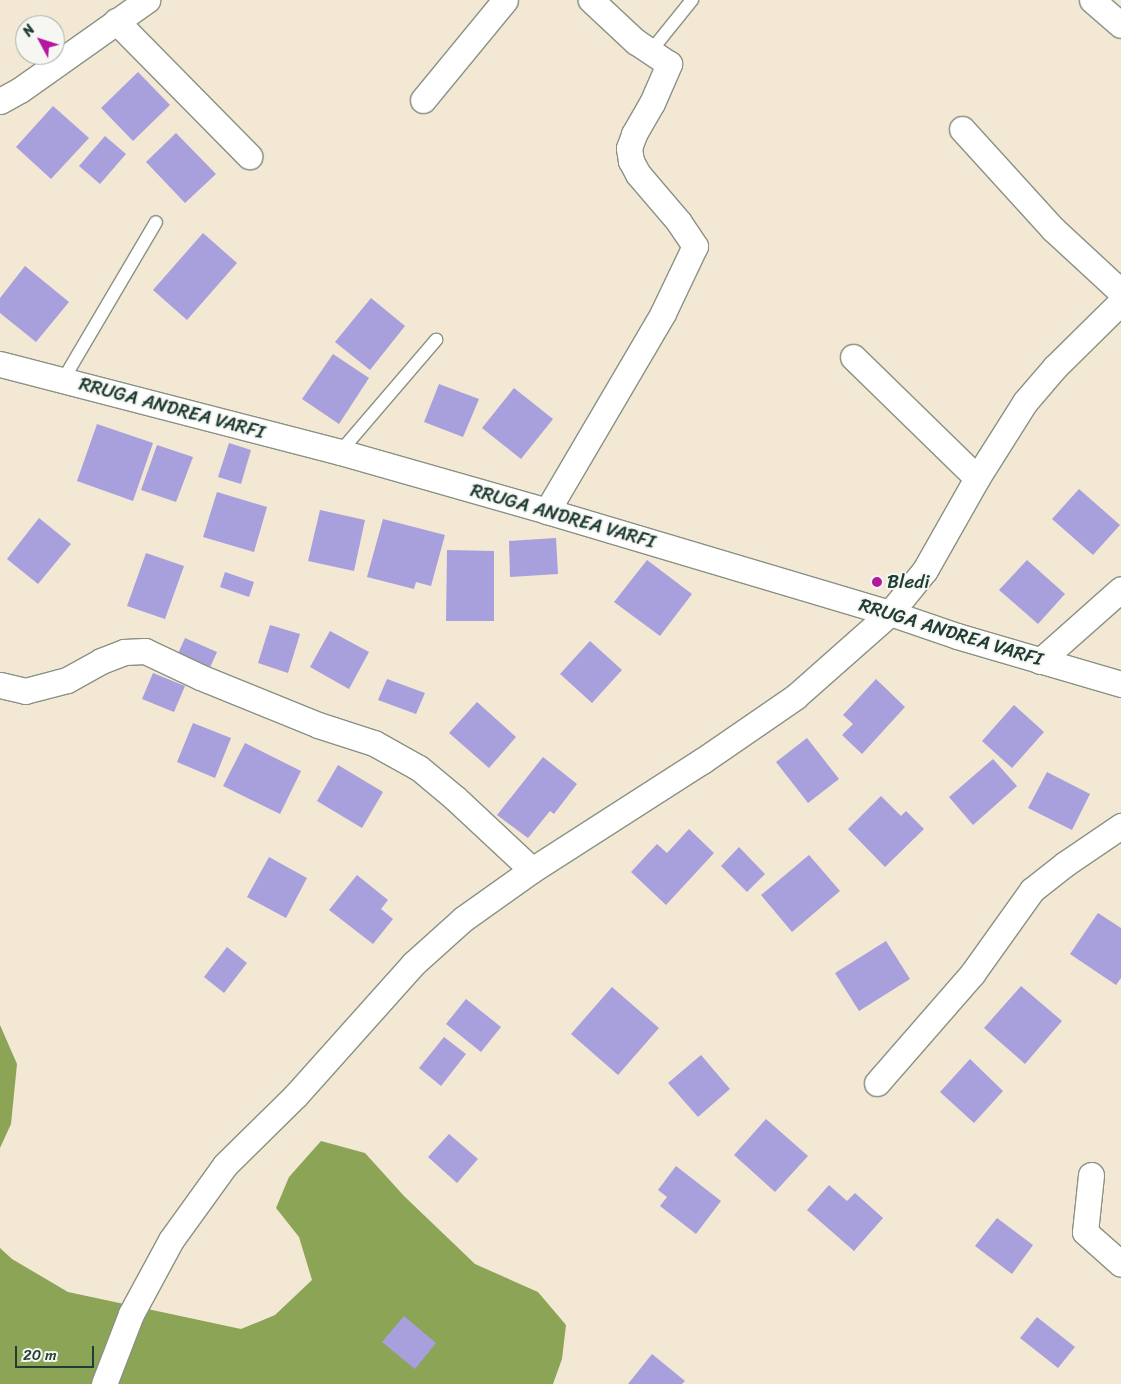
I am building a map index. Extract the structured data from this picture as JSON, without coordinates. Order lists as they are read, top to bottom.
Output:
{
  "streets": {
    "street": ["RRUGA ANDREA VARFI"]
  },
  "places": ["Bledi"],
  "scale_bar": "20 m",
  "north": "top left"
}
